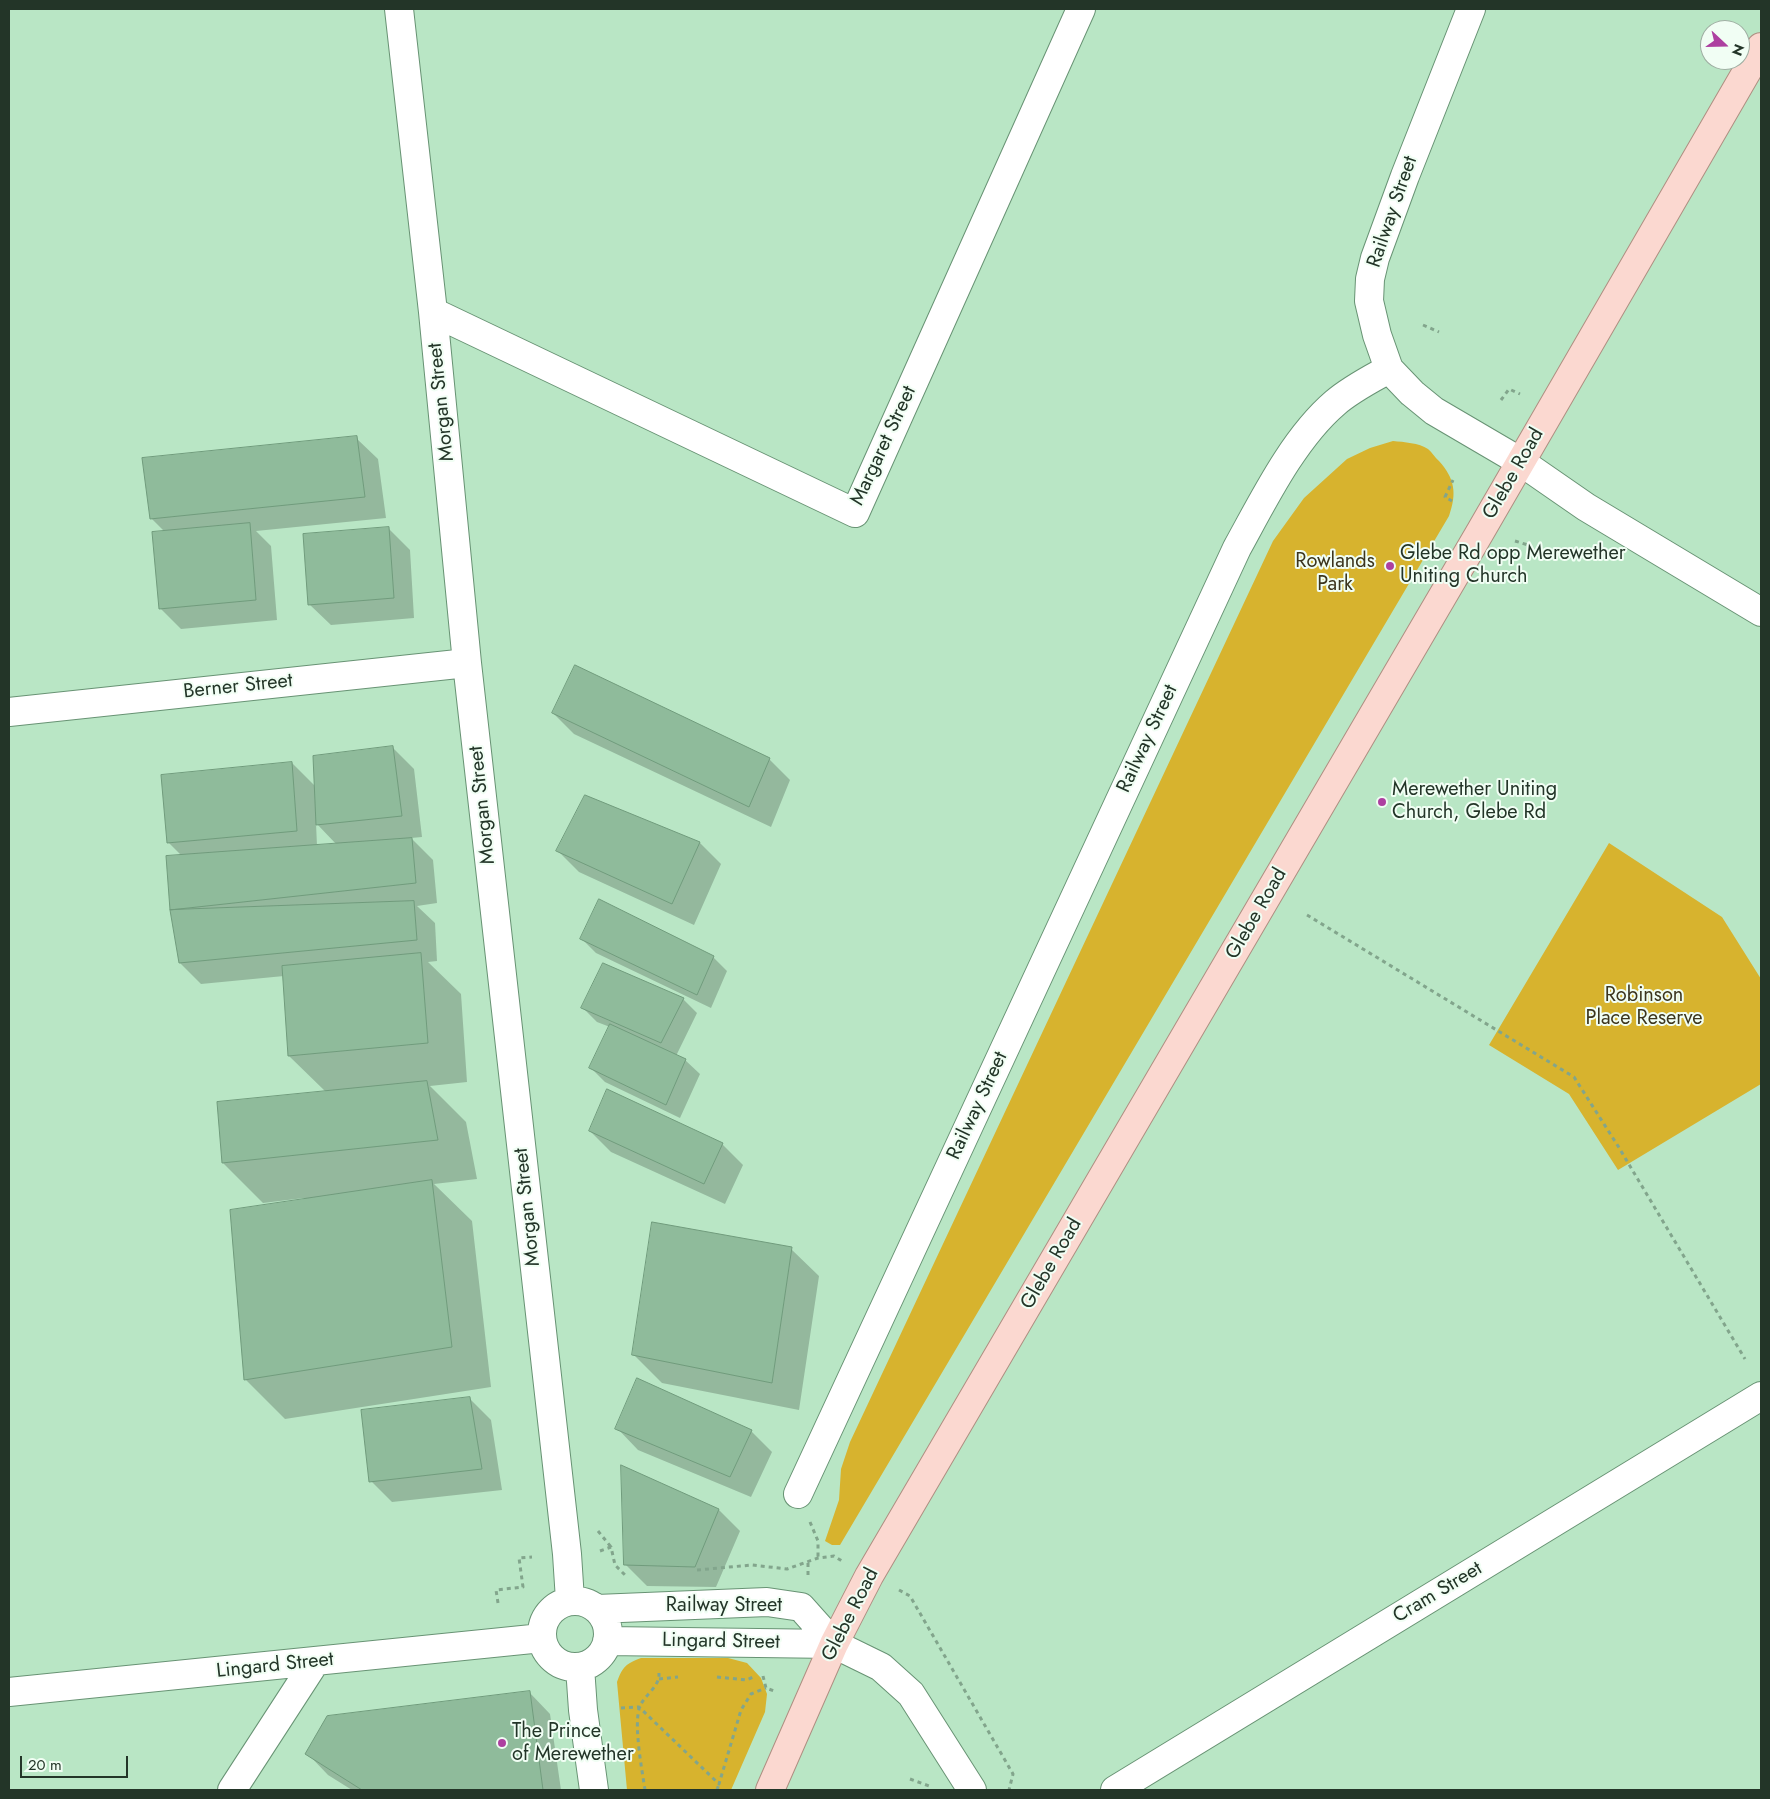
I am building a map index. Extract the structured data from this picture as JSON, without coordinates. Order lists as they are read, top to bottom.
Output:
{
  "streets": {
    "main road": ["Glebe Road"],
    "street": [
      "Railway Street",
      "Morgan Street",
      "Margaret Street",
      "Berner Street",
      "Cram Street",
      "Lingard Street"
    ]
  },
  "crossings": [
    ["Railway Street", "Morgan Street"],
    ["Railway Street", "Glebe Road"],
    ["Railway Street", "Lingard Street"],
    ["Morgan Street", "Margaret Street"],
    ["Morgan Street", "Berner Street"],
    ["Morgan Street", "Lingard Street"],
    ["Glebe Road", "Lingard Street"]
  ],
  "parks": ["Rowlands Park", "Robinson Place Reserve"],
  "places": ["Glebe Rd opp Merewether Uniting Church", "Merewether Uniting Church, Glebe Rd", "The Prince of Merewether"],
  "scale_bar": "20 m",
  "north": "right"
}
